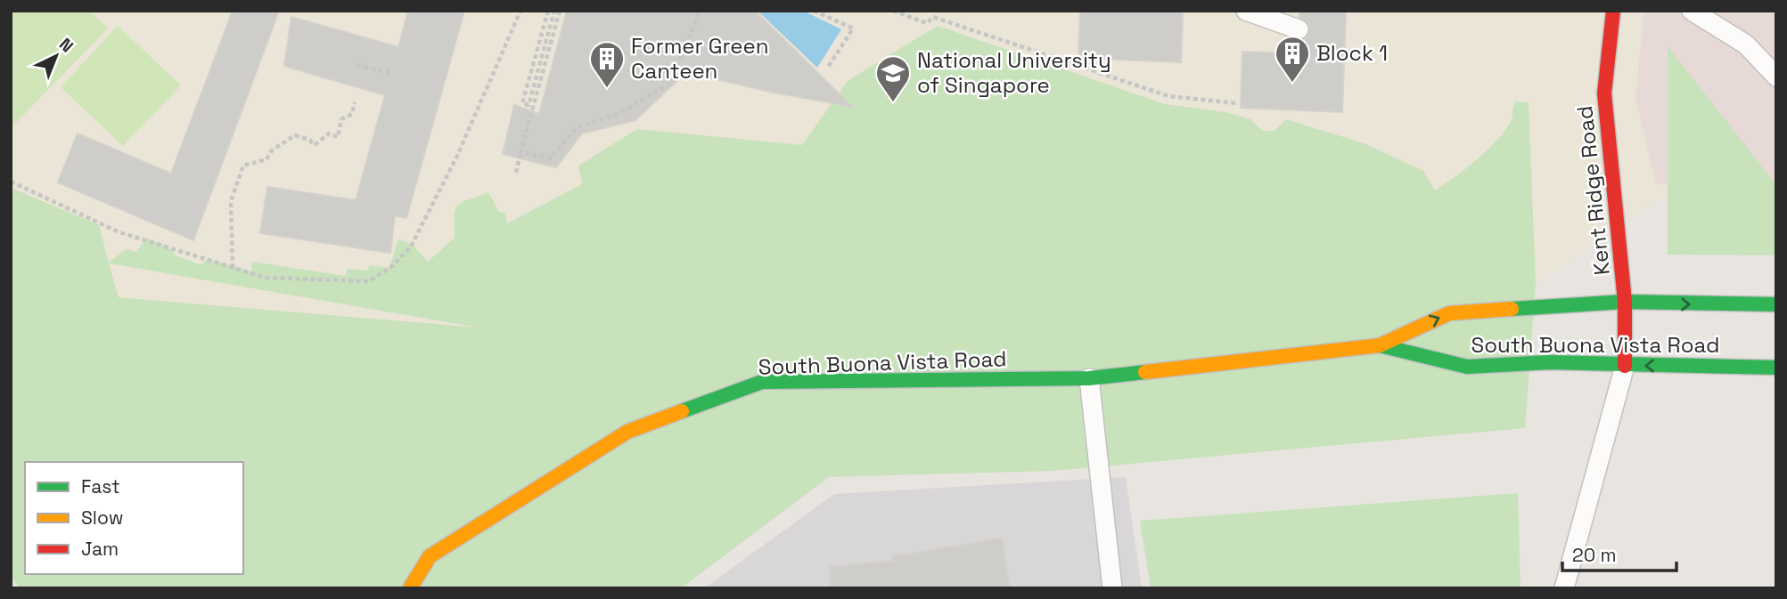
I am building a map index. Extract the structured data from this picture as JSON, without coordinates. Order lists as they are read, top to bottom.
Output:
{
  "streets": {
    "street": ["Kent Ridge Road", "South Buona Vista Road"]
  },
  "crossings": [
    ["Kent Ridge Road", "South Buona Vista Road"]
  ],
  "places": {
    "building": ["Block 1", "Former Green Canteen"],
    "school or university": ["National University of Singapore"]
  },
  "legend": ["Fast", "Slow", "Jam"],
  "scale_bar": "20 m",
  "north": "top right"
}
